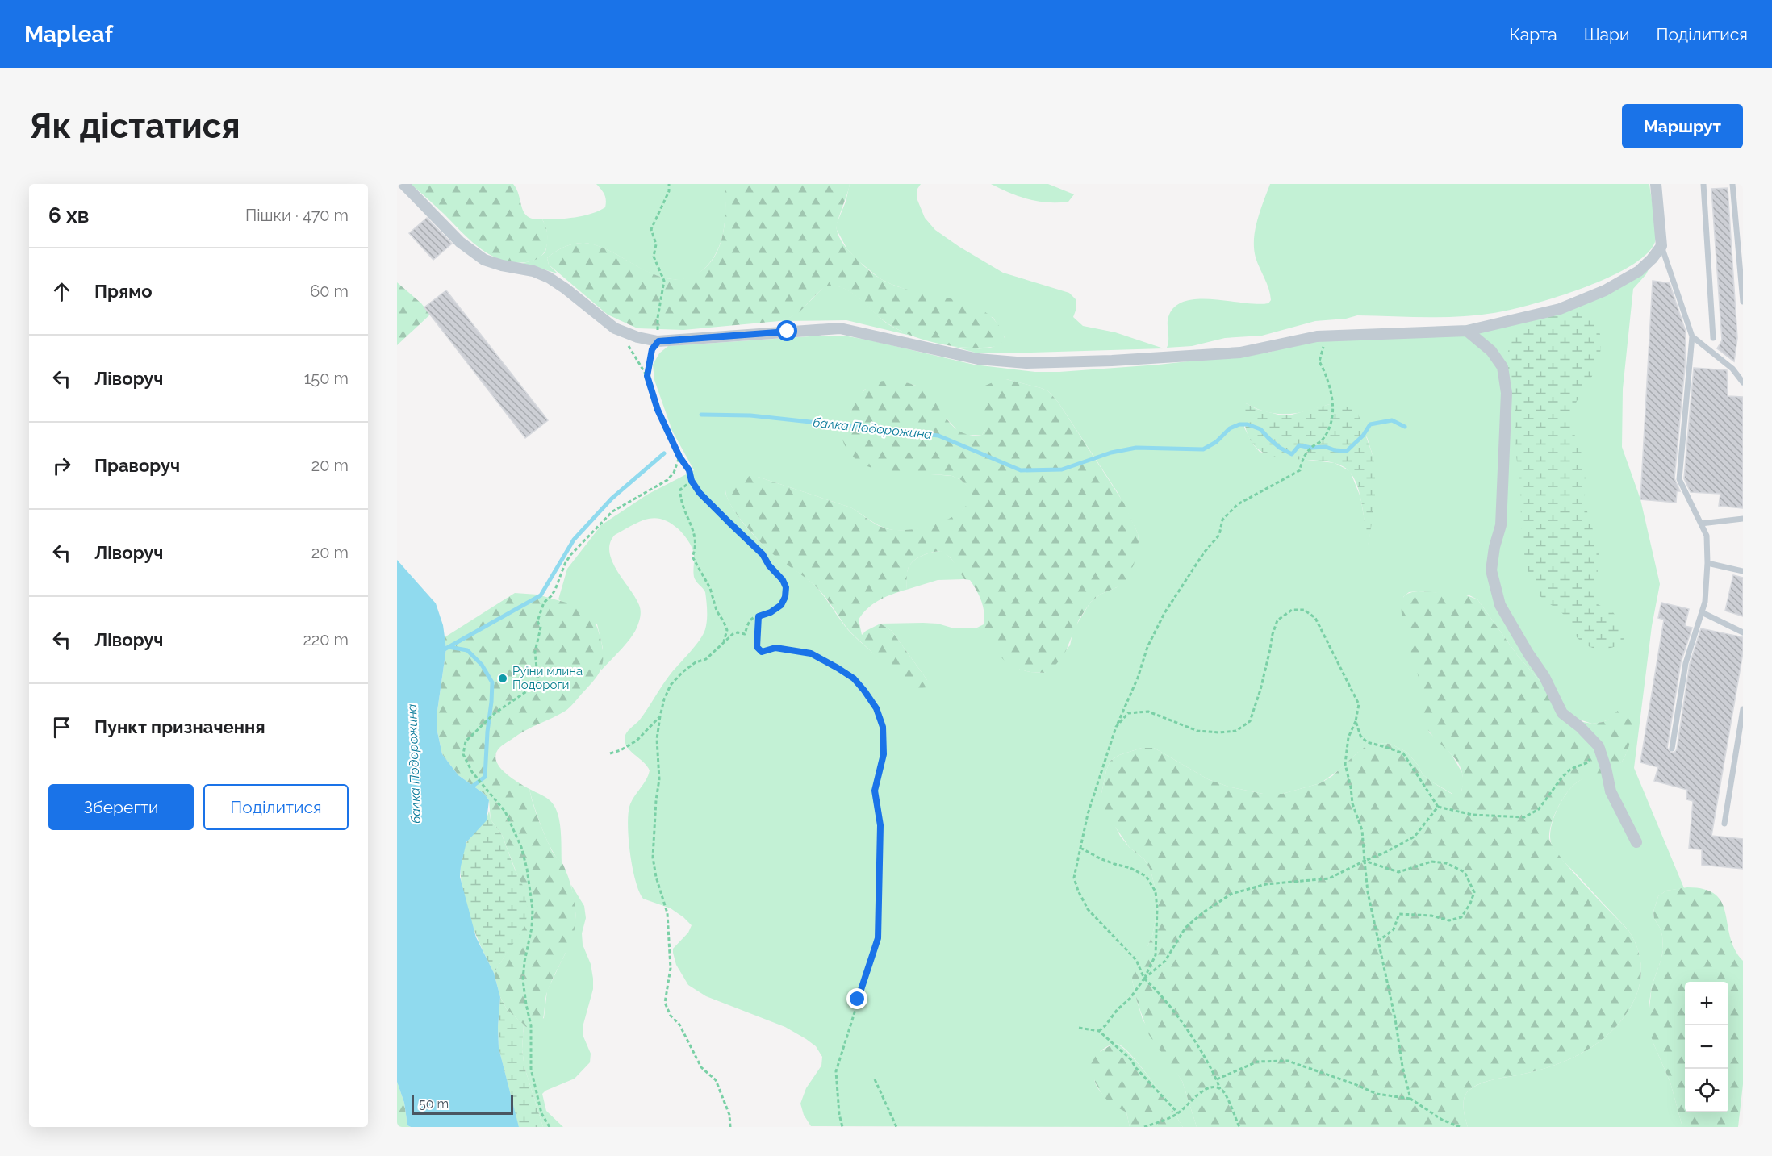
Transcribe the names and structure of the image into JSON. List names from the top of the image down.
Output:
{
  "water": ["балка Подорожина"],
  "places": ["Руїни млина Подороги"],
  "scale_bar": "50 m",
  "page": {
    "header": "Mapleaf",
    "nav": ["Карта", "Шари", "Поділитися"],
    "buttons": [
      "Маршрут",
      ["Зберегти", "Поділитися"]
    ],
    "title": "Як дістатися",
    "heading": ["6 хв", "Пішки · 470 m"],
    "list": [
      ["Прямо", "60 m"],
      ["Ліворуч", "150 m"],
      ["Праворуч", "20 m"],
      ["Ліворуч", "20 m"],
      ["Ліворуч", "220 m"],
      "Пункт призначення"
    ],
    "map_buttons": ["+", "−"],
    "scale": "50 m"
  }
}
